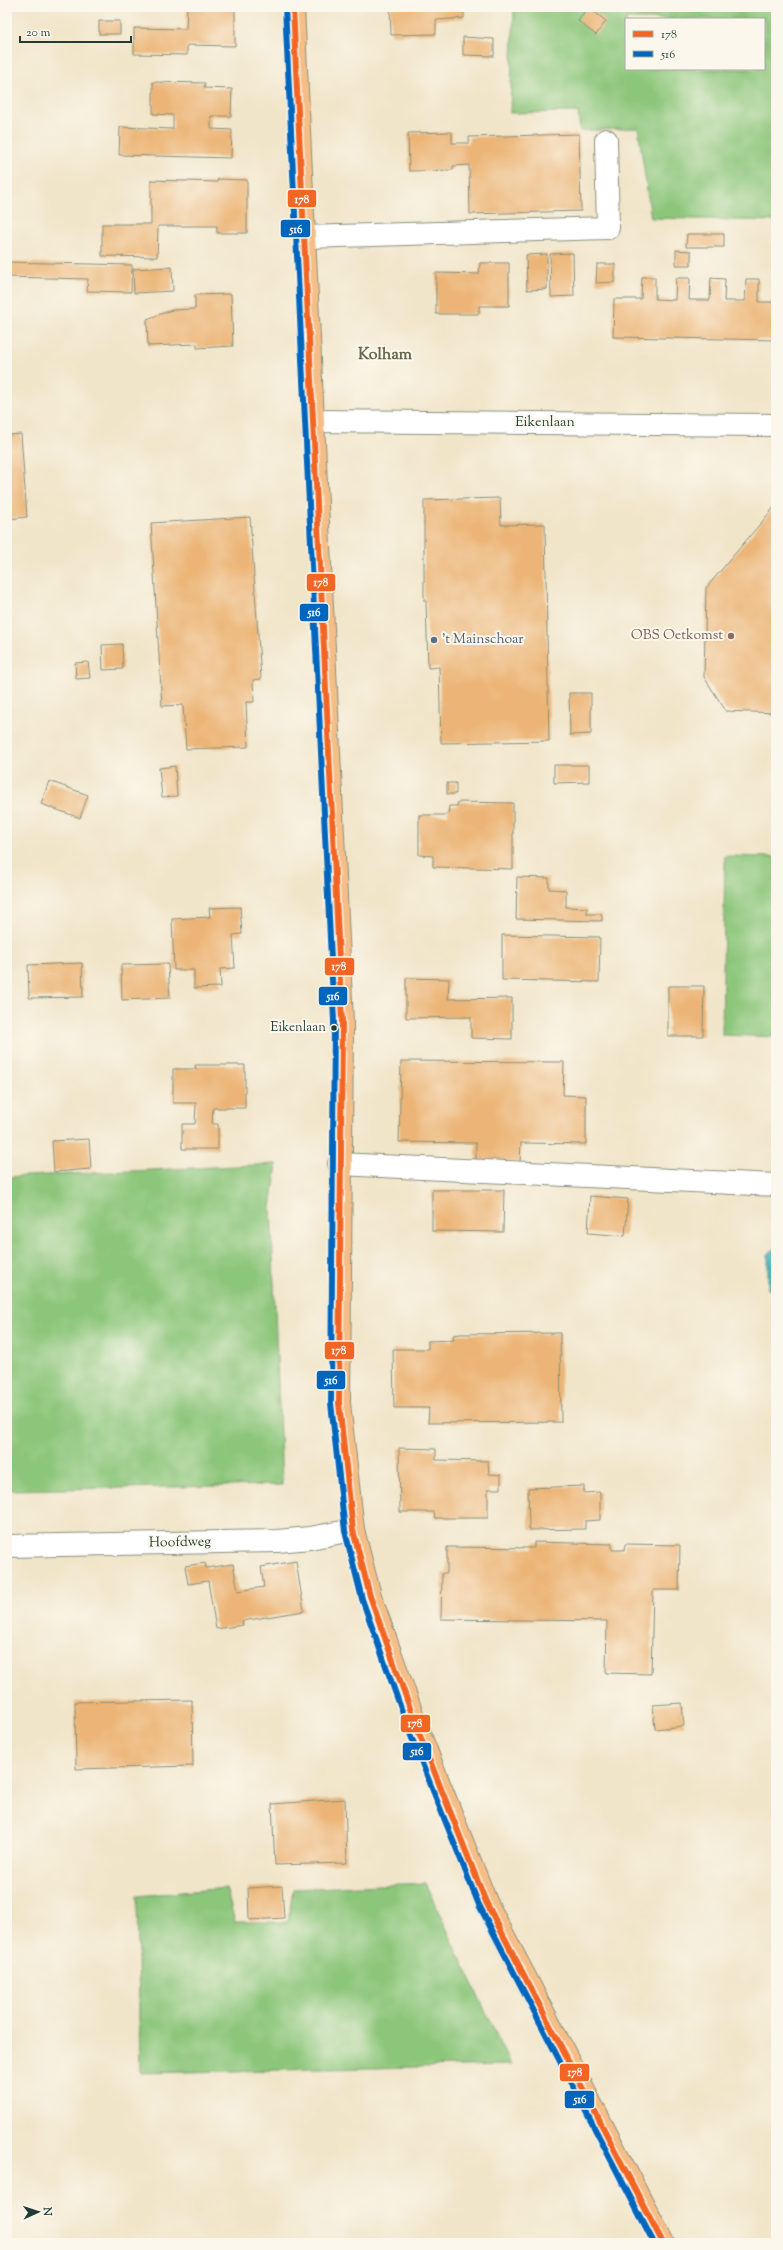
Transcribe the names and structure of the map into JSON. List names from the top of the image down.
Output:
{
  "streets": {
    "street": ["Eikenlaan", "Hoofdweg"]
  },
  "districts": ["Kolham"],
  "places": ["OBS Oetkomst", "'t Mainschoar", "Eikenlaan"],
  "lines": ["transit line 178", "transit line 516"],
  "legend": ["178", "516"],
  "scale_bar": "20 m",
  "north": "right"
}
